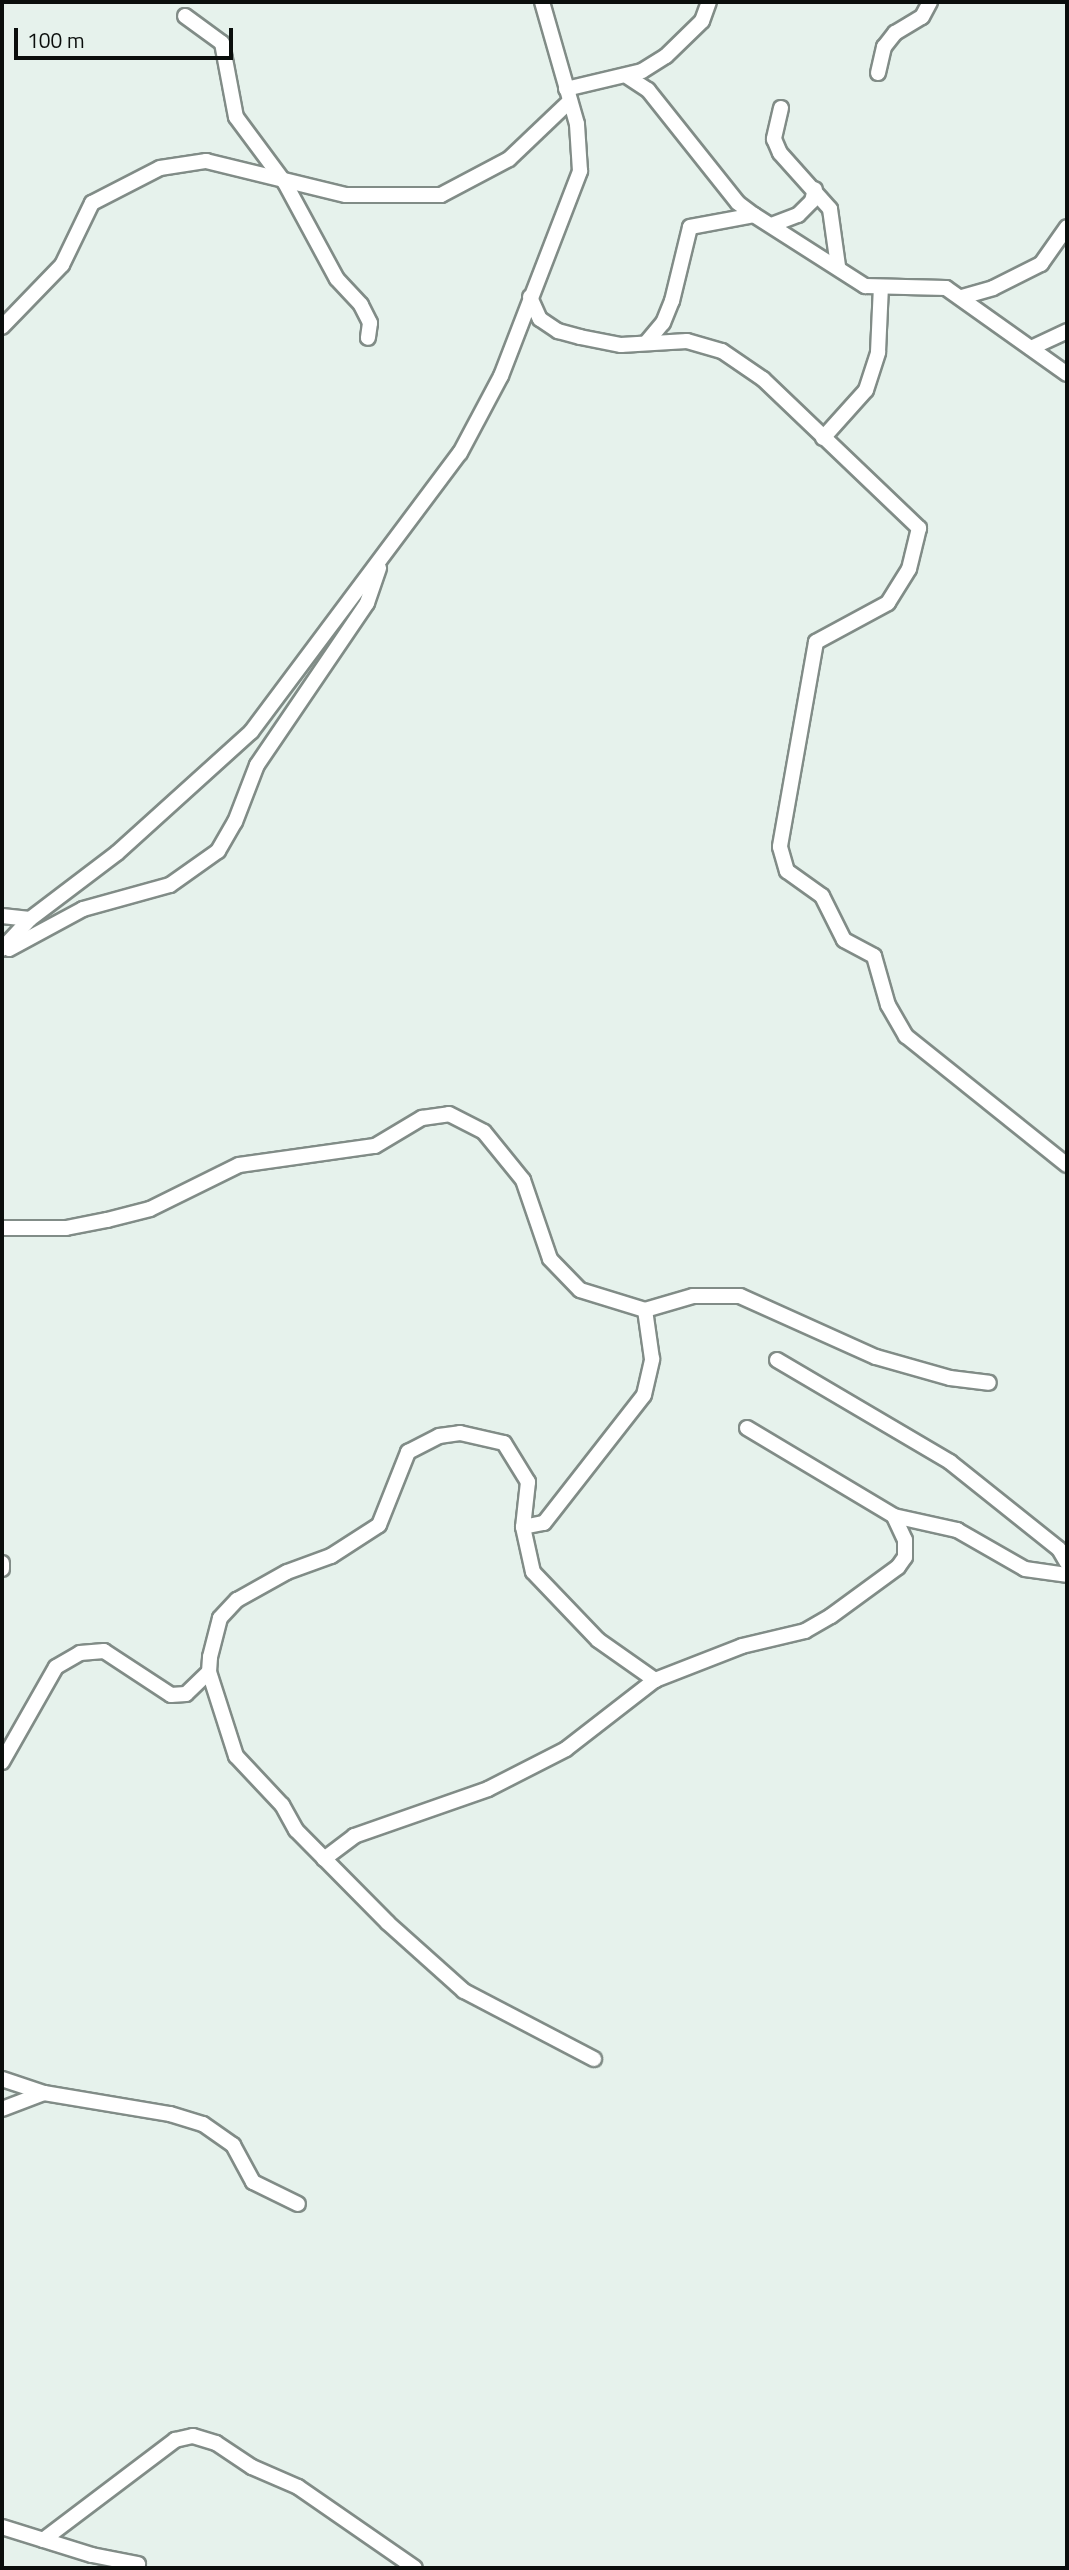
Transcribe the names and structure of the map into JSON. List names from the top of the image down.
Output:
{
  "scale_bar": "100 m"
}
